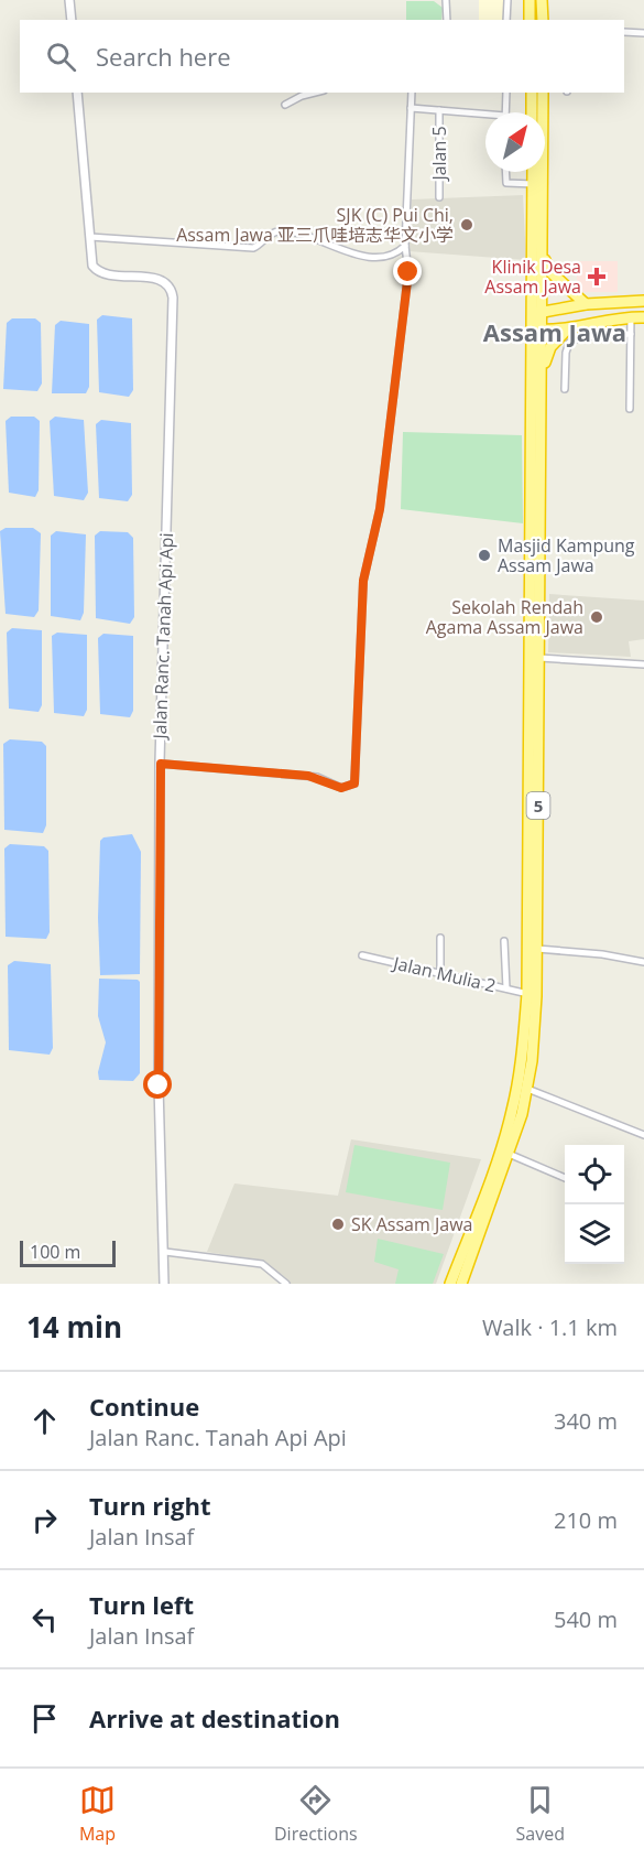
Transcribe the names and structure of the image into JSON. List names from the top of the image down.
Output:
{
  "streets": {
    "highway": ["5"],
    "street": ["Jalan 5", "Jalan Ranc. Tanah Api Api", "Jalan Mulia 2"]
  },
  "crossings": [
    ["5", "Jalan Mulia 2"]
  ],
  "districts": ["Assam Jawa"],
  "places": {
    "other": [
      "SJK (C) Pui Chi, Assam Jawa 亚三爪哇培志华文小学",
      "Masjid Kampung Assam Jawa",
      "Sekolah Rendah Agama Assam Jawa",
      "SK Assam Jawa"
    ],
    "health": ["Klinik Desa Assam Jawa"]
  },
  "scale_bar": "100 m",
  "north": "top right",
  "page": {
    "search": "Search here",
    "scale": "100 m",
    "heading": ["14 min", "Walk · 1.1 km"],
    "list": [
      ["Continue", "Jalan Ranc. Tanah Api Api", "340 m"],
      ["Turn right", "Jalan Insaf", "210 m"],
      ["Turn left", "Jalan Insaf", "540 m"],
      "Arrive at destination"
    ],
    "nav": ["Map", "Directions", "Saved"]
  }
}
